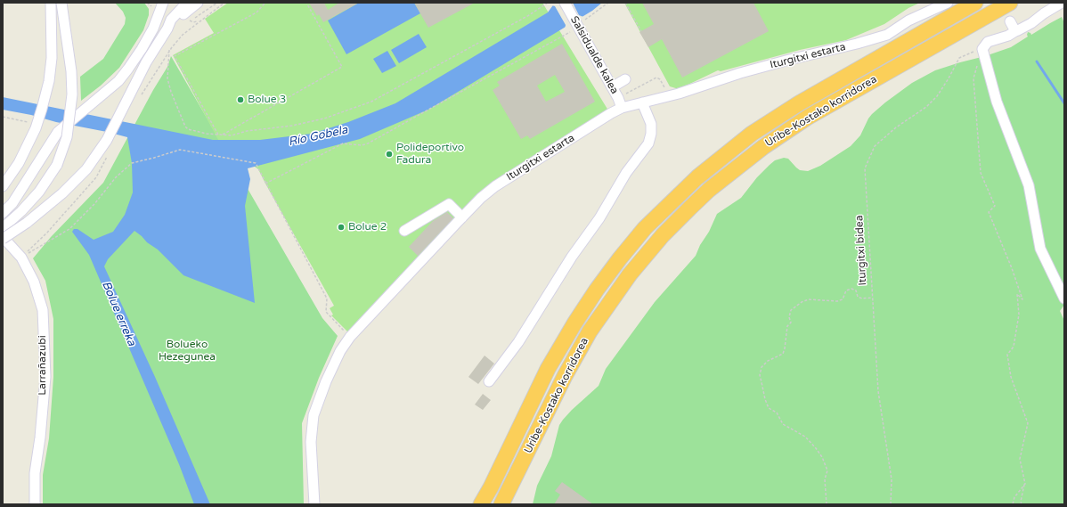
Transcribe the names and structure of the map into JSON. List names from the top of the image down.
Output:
{
  "streets": {
    "highway": ["Uribe-Kostako korridorea"],
    "street": ["Salsidualde kalea", "Iturgitxi estarta", "Larrañazubi"],
    "path": ["Iturgitxi bidea"]
  },
  "crossings": [
    ["Salsidualde kalea", "Iturgitxi estarta"]
  ],
  "water": ["Río Gobela", "Bolue erreka"],
  "parks": ["Bolueko Hezegunea"],
  "places": ["Bolue 3", "Polideportivo Fadura", "Bolue 2"]
}
